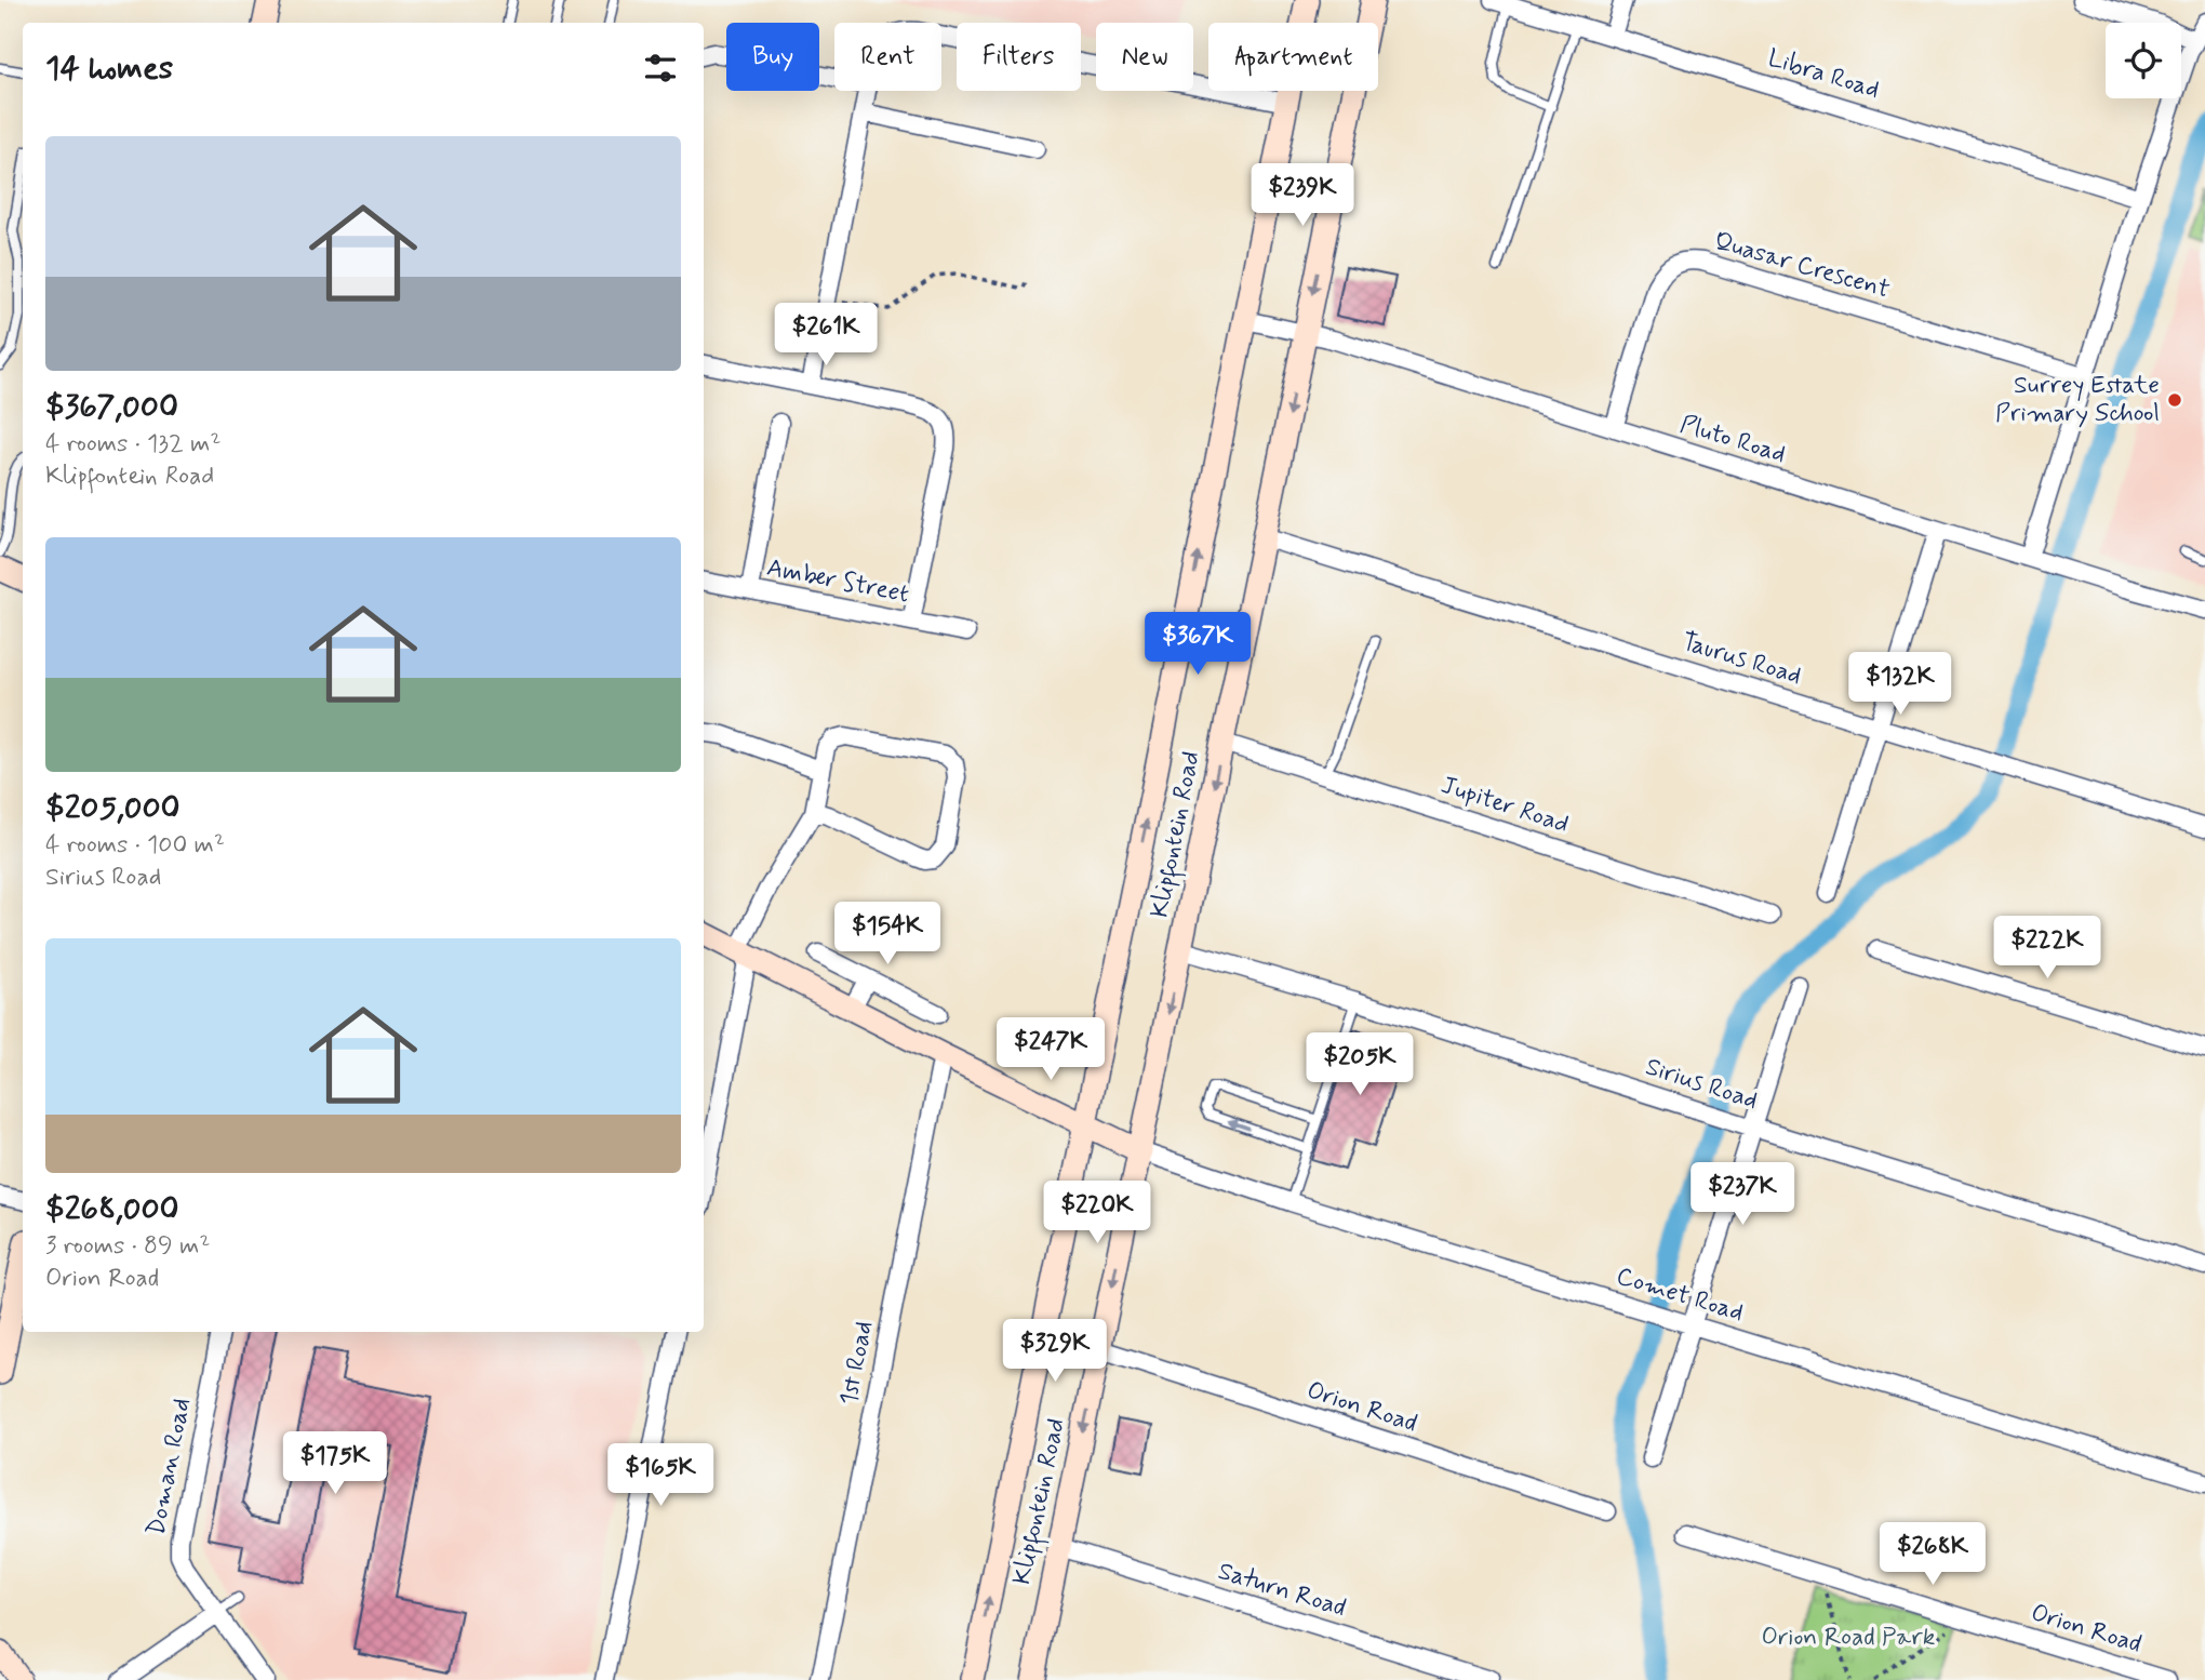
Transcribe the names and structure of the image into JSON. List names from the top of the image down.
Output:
{
  "streets": {
    "main road": ["Klipfontein Road"],
    "street": [
      "Libra Road",
      "Quasar Crescent",
      "Pluto Road",
      "Amber Street",
      "Taurus Road",
      "Jupiter Road",
      "Sirius Road",
      "Comet Road",
      "1st Road",
      "Orion Road",
      "Doman Road",
      "Saturn Road"
    ]
  },
  "crossings": [
    ["Quasar Crescent", "Pluto Road"],
    ["Pluto Road", "Klipfontein Road"],
    ["Taurus Road", "Klipfontein Road"],
    ["Jupiter Road", "Klipfontein Road"],
    ["Klipfontein Road", "Sirius Road"],
    ["Klipfontein Road", "Comet Road"],
    ["Klipfontein Road", "Orion Road"],
    ["Klipfontein Road", "Saturn Road"]
  ],
  "parks": ["Orion Road Park"],
  "places": ["Surrey Estate Primary School"],
  "page": {
    "chip": [
      "Buy",
      "Rent",
      "Filters",
      "New",
      "Apartment"
    ],
    "heading": "14 homes",
    "list": [
      {
        "name": "$367,000",
        "note": "4 rooms · 132 m² · Klipfontein Road"
      },
      {
        "name": "$205,000",
        "note": "4 rooms · 100 m² · Sirius Road"
      },
      {
        "name": "$268,000",
        "note": "3 rooms · 89 m² · Orion Road"
      }
    ],
    "price": [
      "$239K",
      "$261K",
      "$367K",
      "$132K",
      "$154K",
      "$222K",
      "$247K",
      "$205K",
      "$237K",
      "$220K",
      "$329K",
      "$175K",
      "$165K",
      "$268K"
    ]
  }
}
